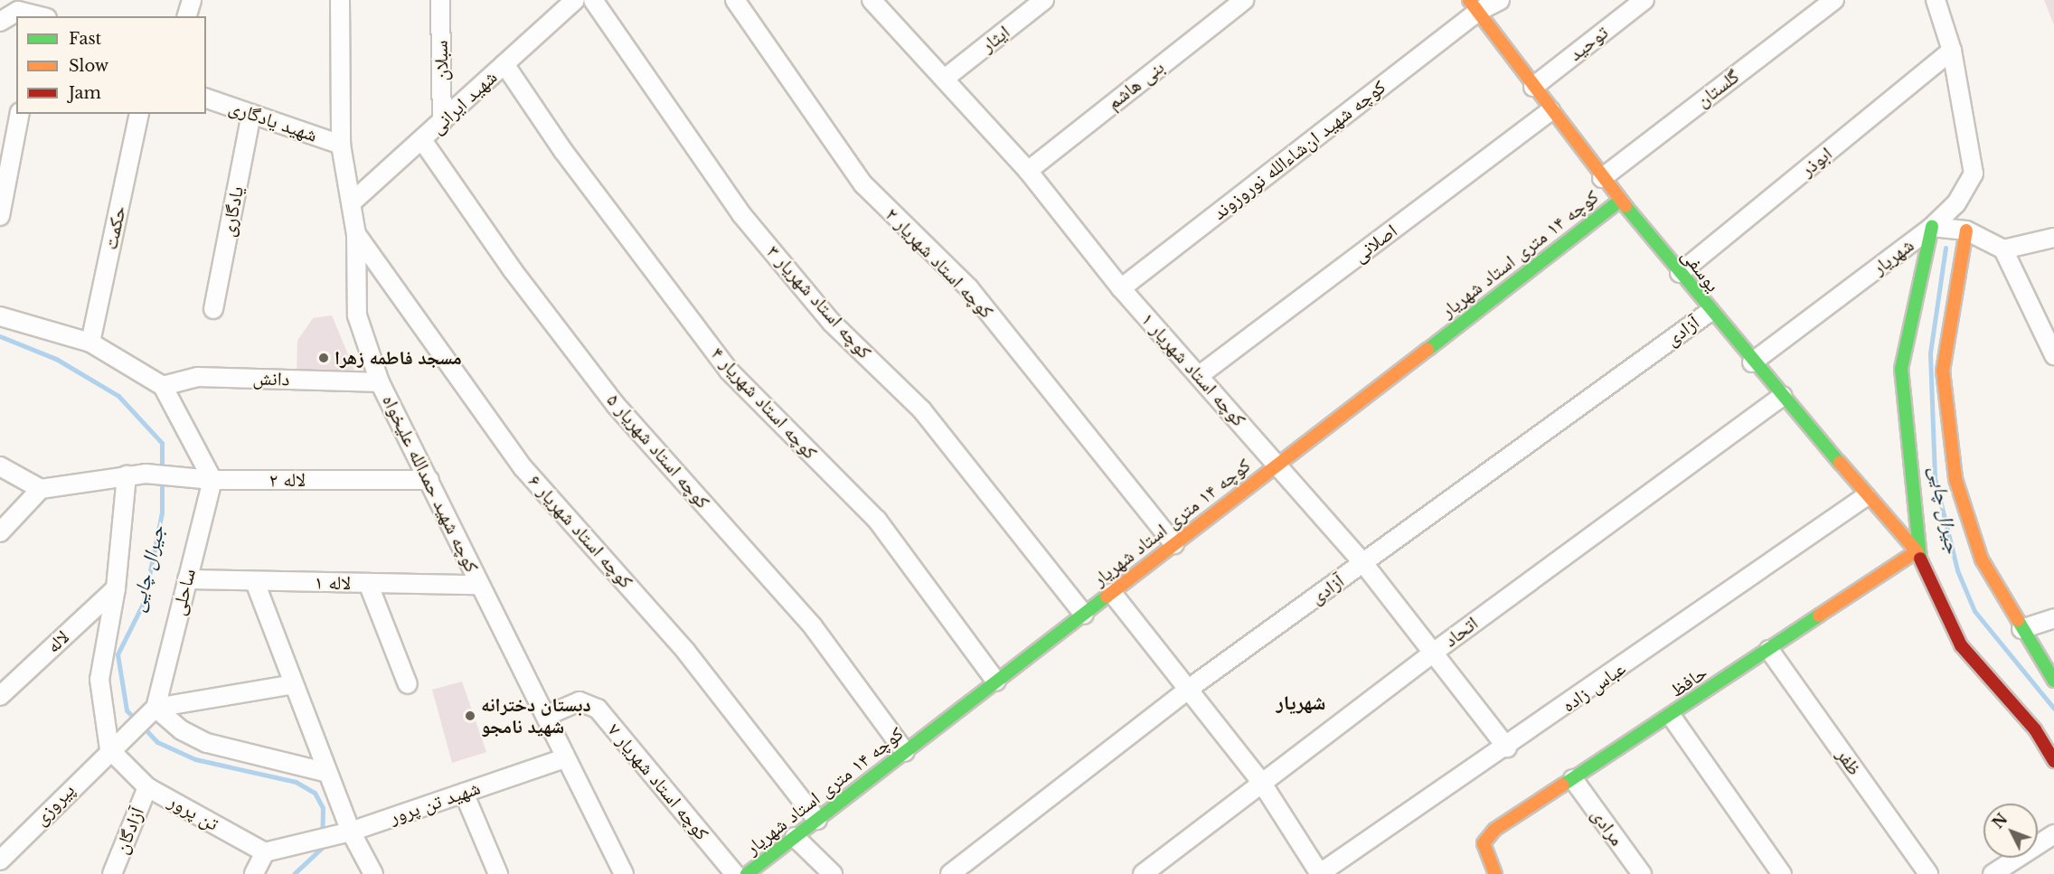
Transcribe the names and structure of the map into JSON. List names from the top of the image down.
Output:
{
  "streets": {
    "street": [
      "ایثار",
      "توحید",
      "سبلان",
      "بنی هاشم",
      "گلستان",
      "شهید ایرانی",
      "شهید یادگاری",
      "کوچه شهید ان‌شاءالله نوروزوند",
      "ابوذر",
      "یادگاری",
      "حکمت",
      "اصلانی",
      "کوچه ۱۴ متری استاد شهریار",
      "شهریار",
      "کوچه استاد شهریار ۲",
      "یوسفی",
      "کوچه استاد شهریار ۳",
      "آزادی",
      "کوچه استاد شهریار ۱",
      "دانش",
      "کوچه استاد شهریار ۴",
      "کوچه استاد شهریار ۵",
      "لاله ۲",
      "کوچه شهید حمدالله علیخواه",
      "کوچه استاد شهریار ۶",
      "لاله ۱",
      "ساحلی",
      "اتحاد",
      "لاله",
      "حافظ",
      "عباس زاده",
      "ظفر",
      "کوچه استاد شهریار ۷",
      "شهید تن پرور",
      "پیروزی",
      "تن پرور",
      "مرادی",
      "آزادگان"
    ]
  },
  "crossings": [
    ["ایثار", "کوچه استاد شهریار ۱"],
    ["توحید", "یوسفی"],
    ["سبلان", "شهید ایرانی"],
    ["بنی هاشم", "کوچه استاد شهریار ۱"],
    ["گلستان", "یوسفی"],
    ["شهید ایرانی", "کوچه استاد شهریار ۴"],
    ["شهید ایرانی", "کوچه استاد شهریار ۵"],
    ["شهید ایرانی", "کوچه شهید حمدالله علیخواه"],
    ["شهید یادگاری", "یادگاری"],
    ["شهید یادگاری", "کوچه شهید حمدالله علیخواه"],
    ["کوچه شهید ان‌شاءالله نوروزوند", "یوسفی"],
    ["کوچه شهید ان‌شاءالله نوروزوند", "کوچه استاد شهریار ۱"],
    ["ابوذر", "یوسفی"],
    ["اصلانی", "یوسفی"],
    ["اصلانی", "کوچه استاد شهریار ۱"],
    ["کوچه ۱۴ متری استاد شهریار", "کوچه استاد شهریار ۲"],
    ["کوچه ۱۴ متری استاد شهریار", "یوسفی"],
    ["کوچه ۱۴ متری استاد شهریار", "کوچه استاد شهریار ۳"],
    ["کوچه ۱۴ متری استاد شهریار", "کوچه استاد شهریار ۱"],
    ["کوچه ۱۴ متری استاد شهریار", "کوچه استاد شهریار ۴"],
    ["کوچه ۱۴ متری استاد شهریار", "کوچه استاد شهریار ۵"],
    ["کوچه ۱۴ متری استاد شهریار", "کوچه استاد شهریار ۶"],
    ["شهریار", "یوسفی"],
    ["یوسفی", "آزادی"],
    ["یوسفی", "اتحاد"],
    ["یوسفی", "حافظ"],
    ["یوسفی", "عباس زاده"],
    ["آزادی", "کوچه استاد شهریار ۱"],
    ["کوچه استاد شهریار ۱", "اتحاد"],
    ["کوچه استاد شهریار ۱", "عباس زاده"],
    ["دانش", "کوچه شهید حمدالله علیخواه"],
    ["لاله ۲", "کوچه شهید حمدالله علیخواه"],
    ["لاله ۲", "ساحلی"],
    ["کوچه شهید حمدالله علیخواه", "کوچه استاد شهریار ۶"],
    ["کوچه شهید حمدالله علیخواه", "لاله ۱"],
    ["کوچه شهید حمدالله علیخواه", "کوچه استاد شهریار ۷"],
    ["کوچه شهید حمدالله علیخواه", "شهید تن پرور"],
    ["لاله ۱", "ساحلی"],
    ["ساحلی", "پیروزی"],
    ["حافظ", "ظفر"],
    ["حافظ", "مرادی"],
    ["شهید تن پرور", "تن پرور"],
    ["پیروزی", "تن پرور"],
    ["تن پرور", "آزادگان"]
  ],
  "districts": ["شهریار"],
  "water": ["جیرال چایی"],
  "places": ["مسجد فاطمه زهرا", "دبستان دخترانه شهید نامجو"],
  "legend": ["Fast", "Slow", "Jam"],
  "north": "top left"
}
